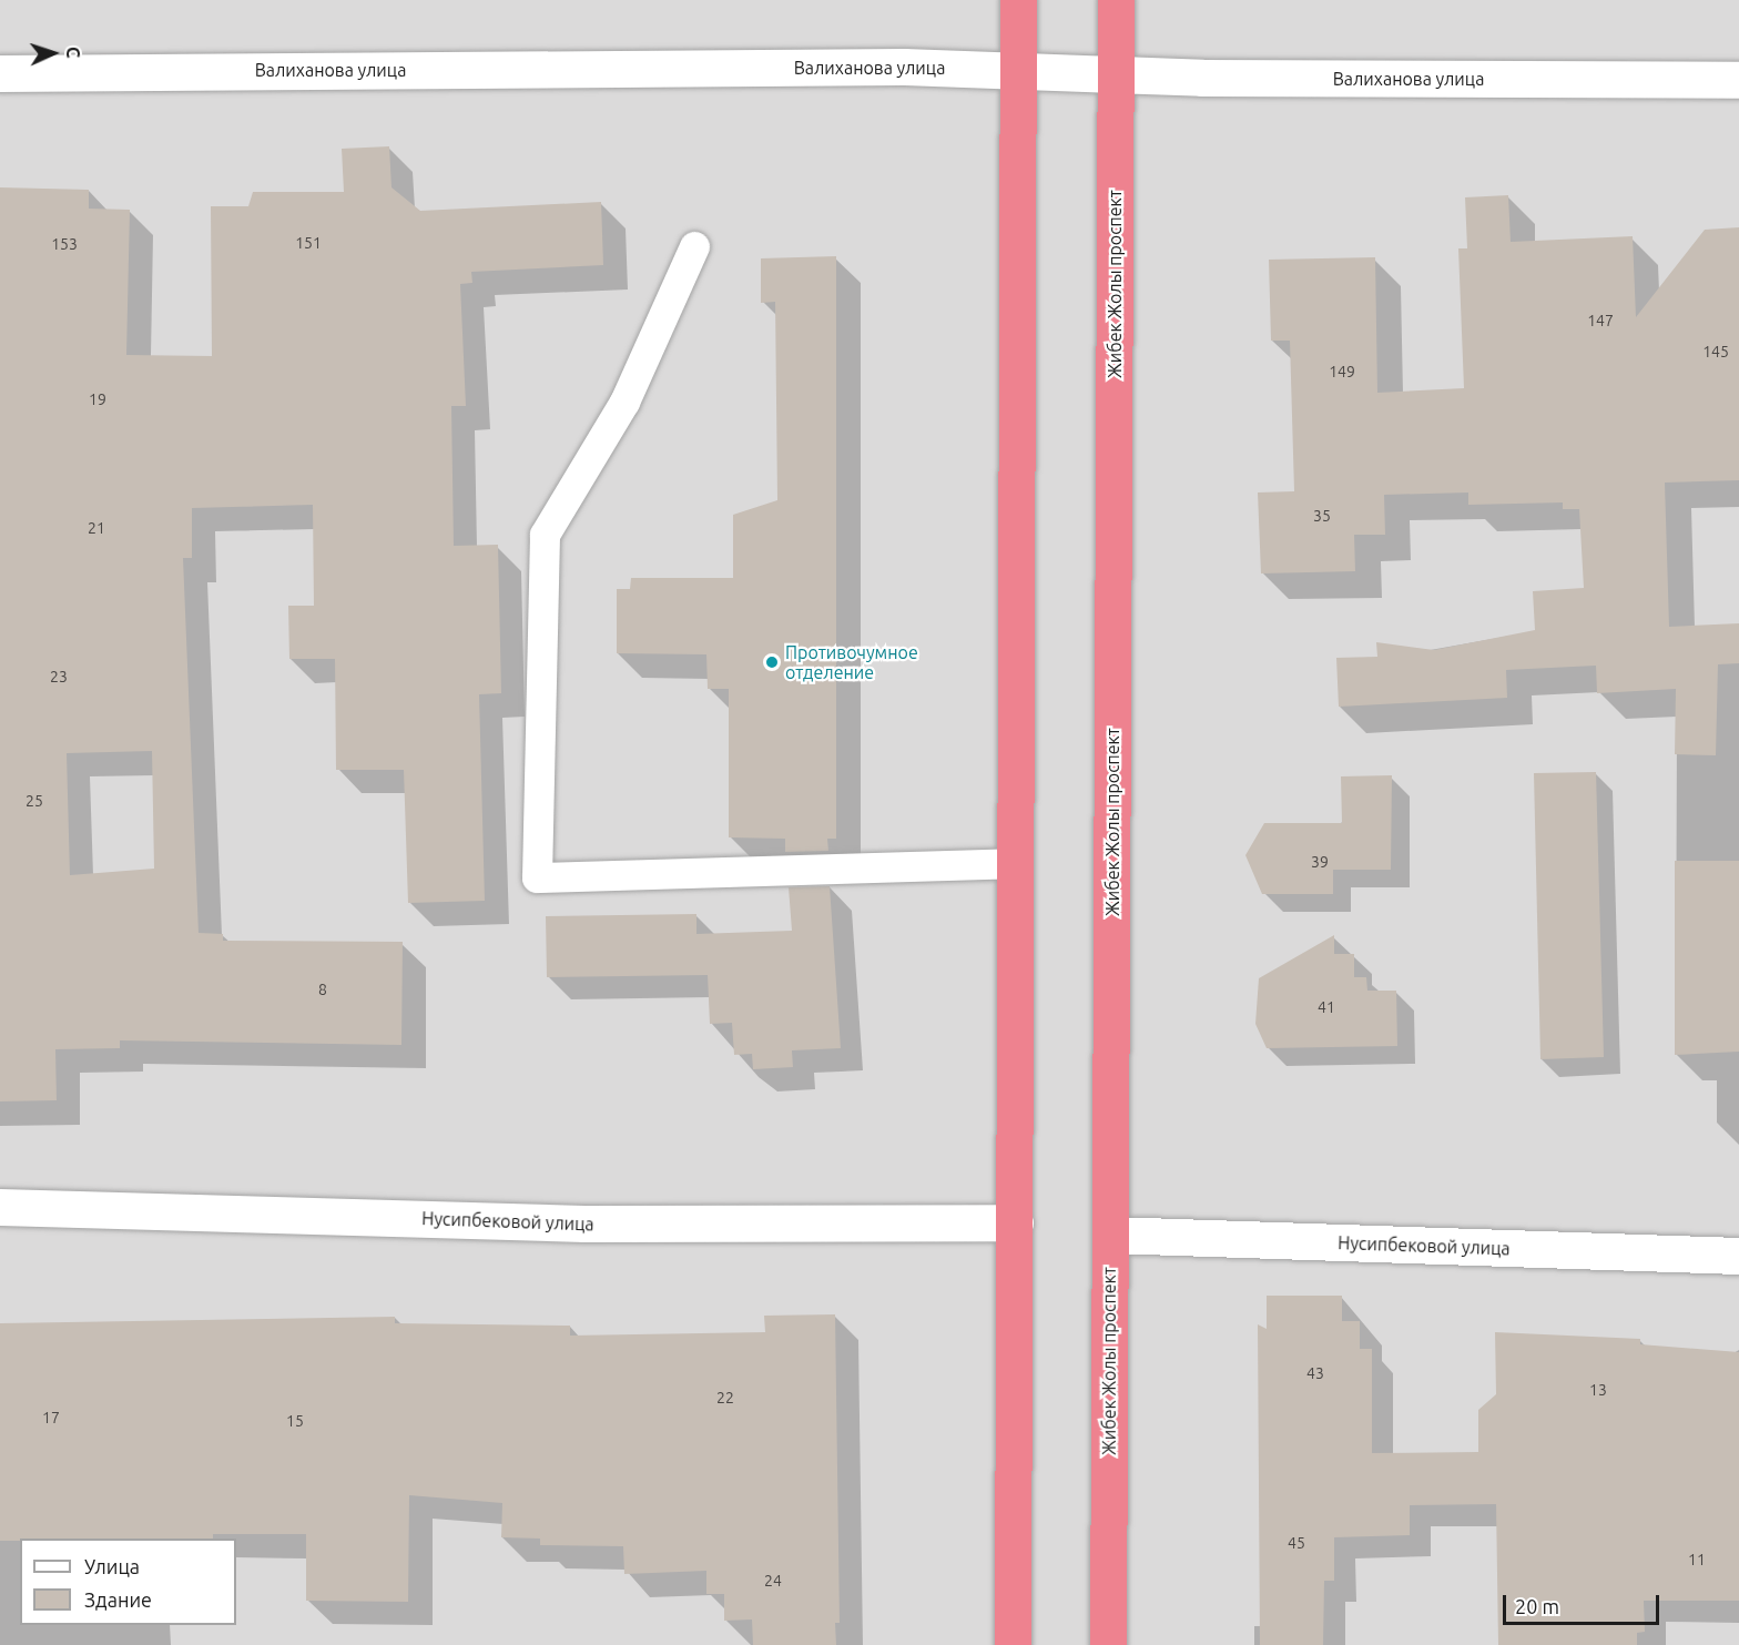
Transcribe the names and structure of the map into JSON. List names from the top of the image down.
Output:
{
  "streets": {
    "highway": ["Жибек Жолы проспект"],
    "street": ["Валиханова улица", "Нусипбековой улица"]
  },
  "crossings": [
    ["Валиханова улица", "Жибек Жолы проспект"],
    ["Жибек Жолы проспект", "Нусипбековой улица"]
  ],
  "places": ["Противочумное отделение"],
  "house_numbers": [
    "151",
    "153",
    "147",
    "145",
    "149",
    "19",
    "35",
    "21",
    "23",
    "25",
    "39",
    "8",
    "41",
    "43",
    "13",
    "22",
    "17",
    "15",
    "45",
    "11",
    "24"
  ],
  "legend": ["Улица", "Здание"],
  "scale_bar": "20 m",
  "north": "right"
}
